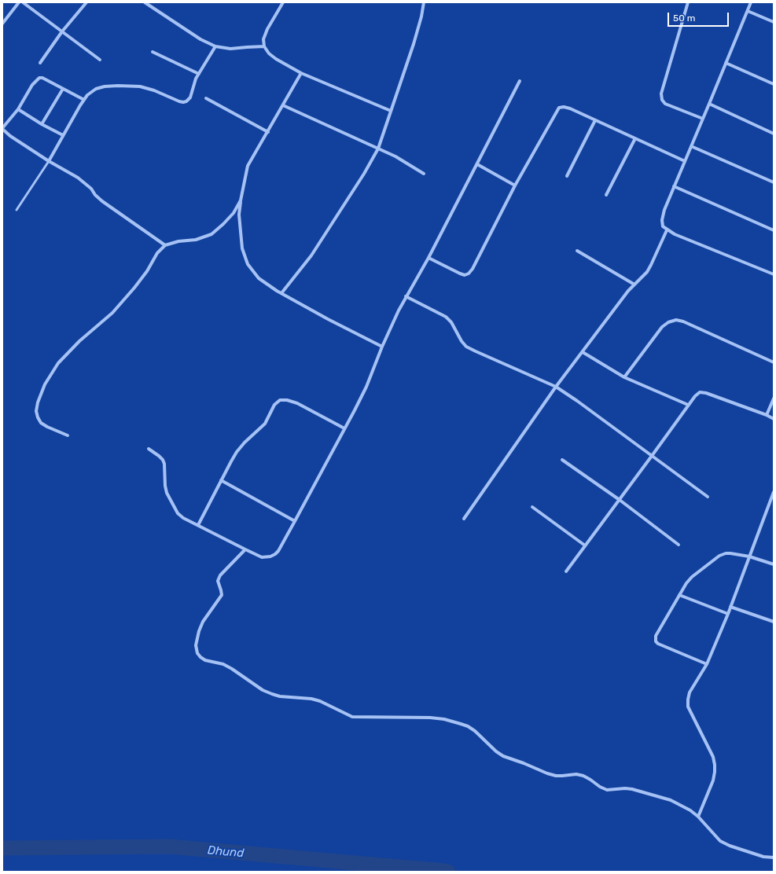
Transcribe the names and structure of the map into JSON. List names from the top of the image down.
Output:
{
  "water": ["Dhund"],
  "scale_bar": "50 m"
}
